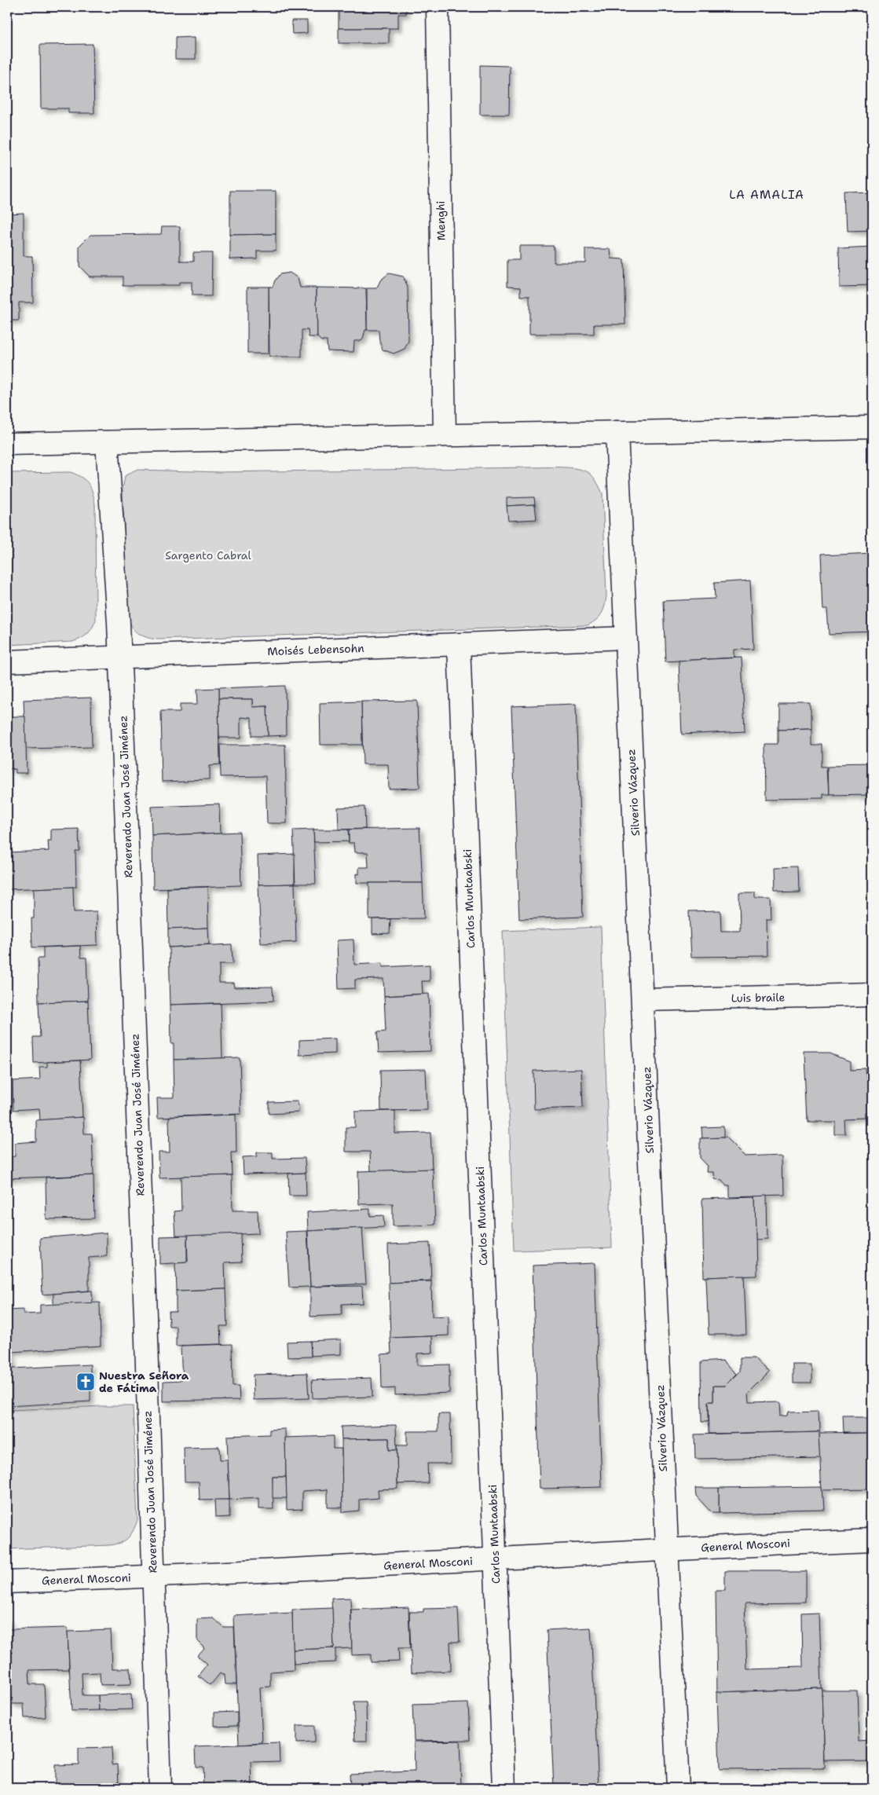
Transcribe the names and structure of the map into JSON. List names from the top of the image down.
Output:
{
  "streets": {
    "street": [
      "Menghi",
      "Moisés Lebensohn",
      "Silverio Vázquez",
      "Reverendo Juan José Jiménez",
      "Carlos Muntaabski",
      "Luis braile",
      "General Mosconi"
    ]
  },
  "crossings": [
    ["Moisés Lebensohn", "Silverio Vázquez"],
    ["Moisés Lebensohn", "Reverendo Juan José Jiménez"],
    ["Moisés Lebensohn", "Carlos Muntaabski"],
    ["Silverio Vázquez", "Luis braile"],
    ["Silverio Vázquez", "General Mosconi"],
    ["Reverendo Juan José Jiménez", "General Mosconi"],
    ["Carlos Muntaabski", "General Mosconi"]
  ],
  "districts": ["LA AMALIA"],
  "parks": ["Sargento Cabral"],
  "places": {
    "church": ["Nuestra Señora de Fátima"]
  }
}
